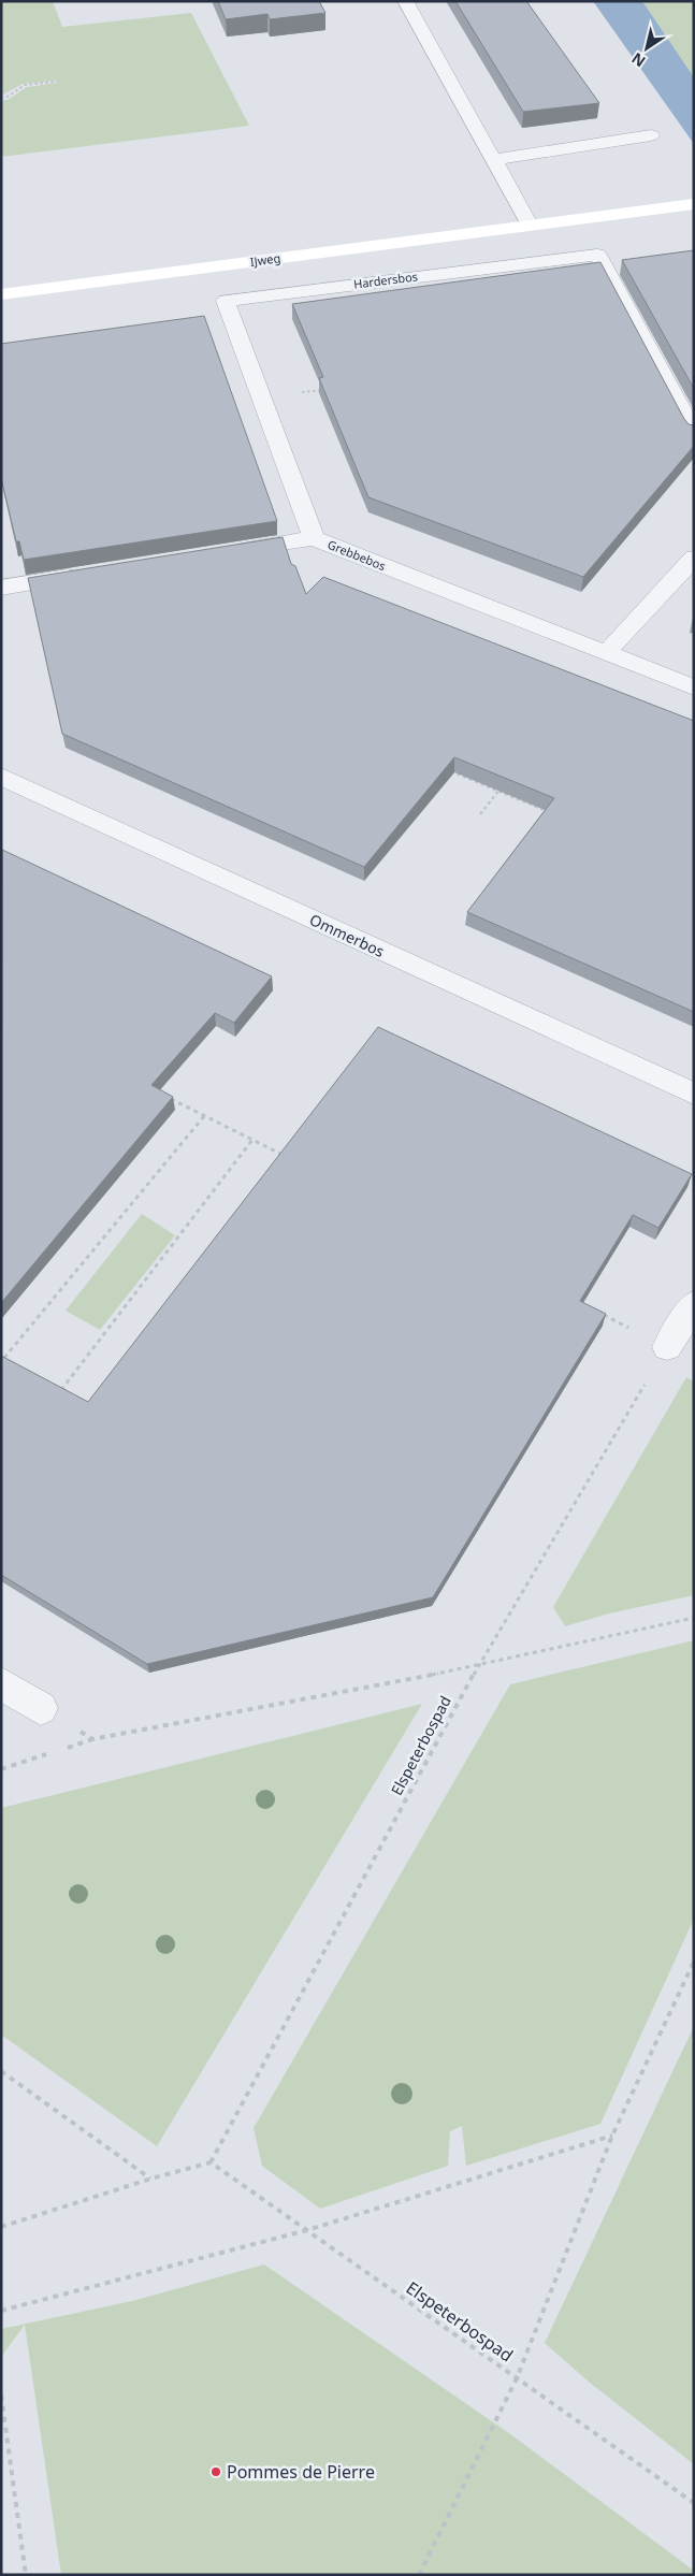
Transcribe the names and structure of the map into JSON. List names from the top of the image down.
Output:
{
  "streets": {
    "street": [
      "IJweg",
      "Hardersbos",
      "Grebbebos",
      "Ommerbos"
    ],
    "path": ["Elspeterbospad"]
  },
  "crossings": [
    ["Hardersbos", "Grebbebos"]
  ],
  "places": ["Pommes de Pierre"],
  "north": "bottom left"
}
